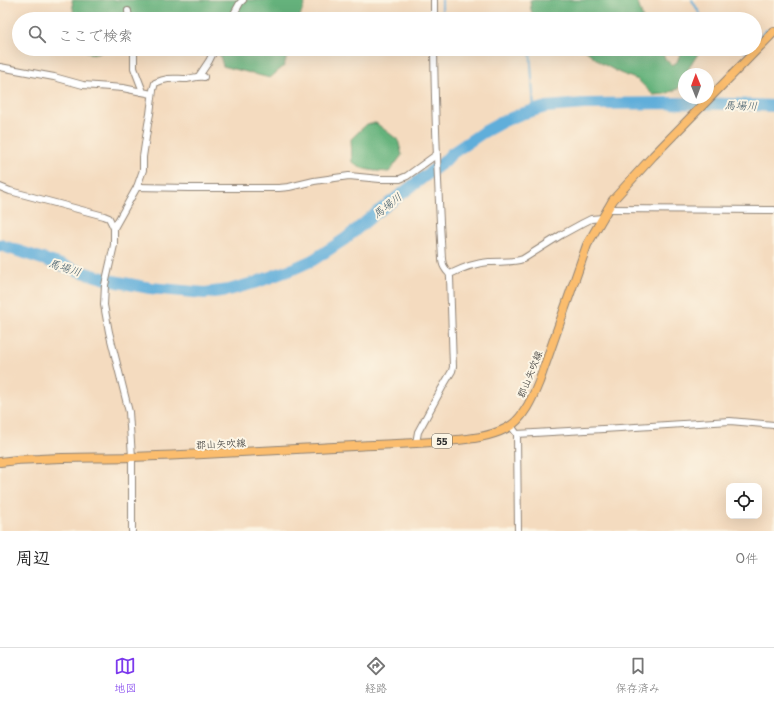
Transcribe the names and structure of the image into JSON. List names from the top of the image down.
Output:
{
  "streets": {
    "main road": ["郡山矢吹線", "55"]
  },
  "water": ["馬場川"],
  "north": "top",
  "page": {
    "search": "ここで検索",
    "heading": ["周辺", "0件"],
    "nav": ["地図", "経路", "保存済み"]
  }
}
